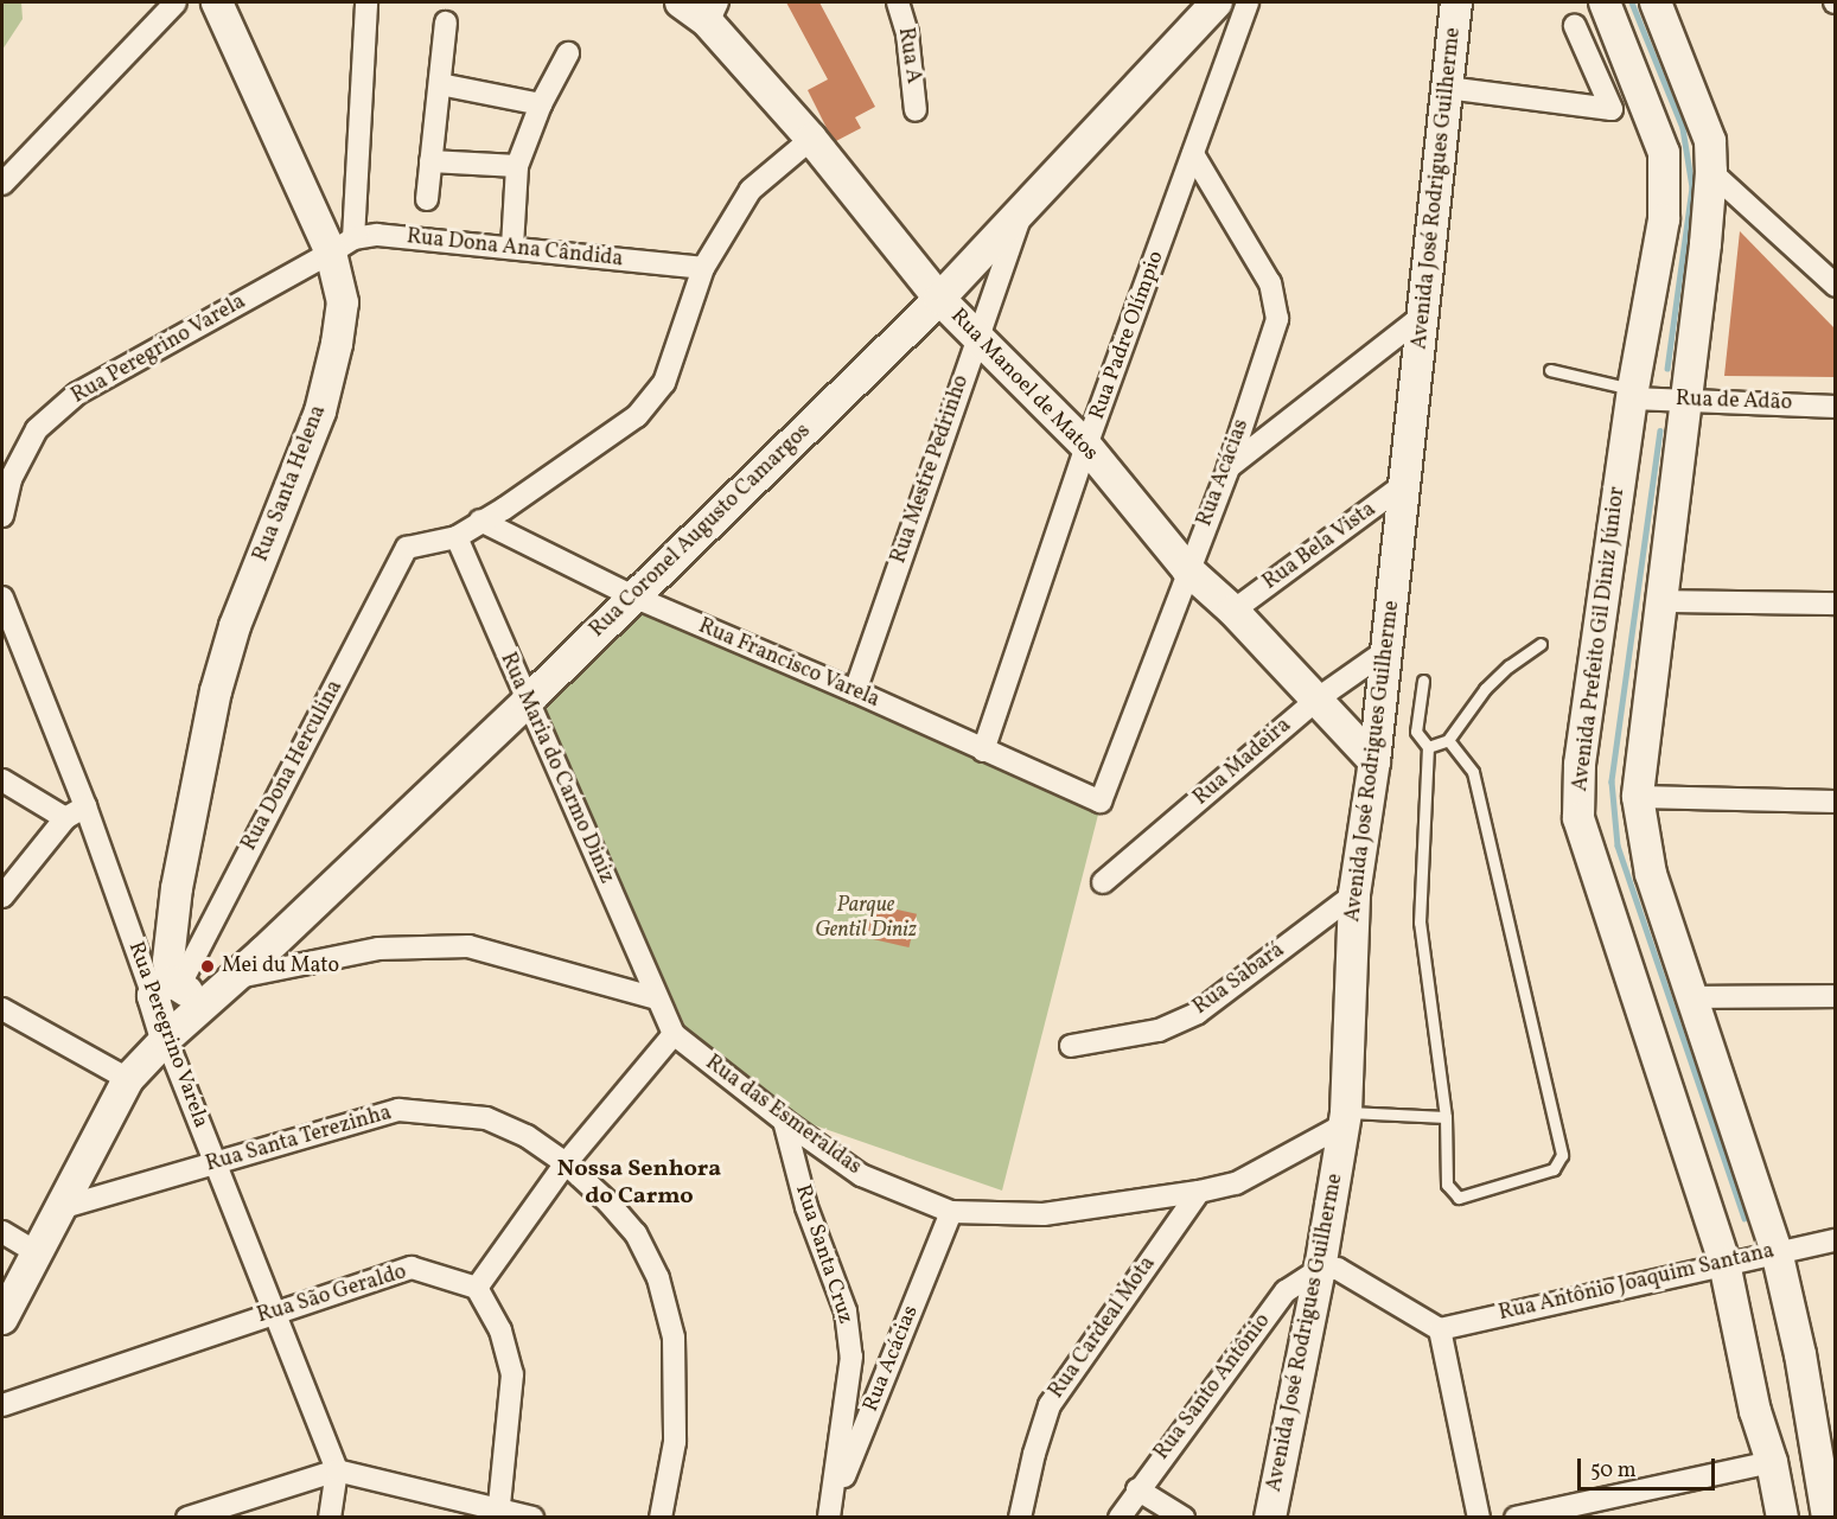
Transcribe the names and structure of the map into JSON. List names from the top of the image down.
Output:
{
  "streets": {
    "street": [
      "Rua A",
      "Avenida José Rodrigues Guilherme",
      "Rua Dona Ana Cândida",
      "Rua Padre Olímpio",
      "Rua Peregrino Varela",
      "Rua Manoel de Matos",
      "Rua de Adão",
      "Rua Mestre Pedrinho",
      "Rua Acácias",
      "Rua Santa Helena",
      "Rua Coronel Augusto Camargos",
      "Rua Bela Vista",
      "Avenida Prefeito Gil Diniz Júnior",
      "Rua Francisco Varela",
      "Rua Madeira",
      "Rua Dona Herculina",
      "Rua Maria do Carmo Diniz",
      "Rua Sabará",
      "Rua das Esmeraldas",
      "Rua Santa Terezinha",
      "Rua Santa Cruz",
      "Rua Antônio Joaquim Santana",
      "Rua São Geraldo",
      "Rua Cardeal Mota",
      "Rua Santo Antônio"
    ]
  },
  "crossings": [
    ["Avenida José Rodrigues Guilherme", "Rua Manoel de Matos"],
    ["Avenida José Rodrigues Guilherme", "Rua Bela Vista"],
    ["Avenida José Rodrigues Guilherme", "Rua Madeira"],
    ["Avenida José Rodrigues Guilherme", "Rua Sabará"],
    ["Avenida José Rodrigues Guilherme", "Rua das Esmeraldas"],
    ["Avenida José Rodrigues Guilherme", "Rua Santo Antônio"],
    ["Rua Dona Ana Cândida", "Rua Peregrino Varela"],
    ["Rua Dona Ana Cândida", "Rua Santa Helena"],
    ["Rua Padre Olímpio", "Rua Manoel de Matos"],
    ["Rua Padre Olímpio", "Rua Acácias"],
    ["Rua Padre Olímpio", "Rua Francisco Varela"],
    ["Rua Peregrino Varela", "Rua Santa Helena"],
    ["Rua Peregrino Varela", "Rua Coronel Augusto Camargos"],
    ["Rua Peregrino Varela", "Rua Dona Herculina"],
    ["Rua Peregrino Varela", "Rua Santa Terezinha"],
    ["Rua Peregrino Varela", "Rua São Geraldo"],
    ["Rua Manoel de Matos", "Rua Mestre Pedrinho"],
    ["Rua Manoel de Matos", "Rua Acácias"],
    ["Rua Manoel de Matos", "Rua Coronel Augusto Camargos"],
    ["Rua Manoel de Matos", "Rua Bela Vista"],
    ["Rua Manoel de Matos", "Rua Madeira"],
    ["Rua de Adão", "Avenida Prefeito Gil Diniz Júnior"],
    ["Rua Mestre Pedrinho", "Rua Coronel Augusto Camargos"],
    ["Rua Mestre Pedrinho", "Rua Francisco Varela"],
    ["Rua Acácias", "Rua Francisco Varela"],
    ["Rua Acácias", "Rua das Esmeraldas"],
    ["Rua Acácias", "Rua Santa Cruz"],
    ["Rua Santa Helena", "Rua Coronel Augusto Camargos"],
    ["Rua Santa Helena", "Rua Dona Herculina"],
    ["Rua Coronel Augusto Camargos", "Rua Francisco Varela"],
    ["Rua Coronel Augusto Camargos", "Rua Dona Herculina"],
    ["Rua Coronel Augusto Camargos", "Rua Maria do Carmo Diniz"],
    ["Avenida Prefeito Gil Diniz Júnior", "Rua Antônio Joaquim Santana"],
    ["Rua Dona Herculina", "Rua Maria do Carmo Diniz"],
    ["Rua Maria do Carmo Diniz", "Rua das Esmeraldas"],
    ["Rua das Esmeraldas", "Rua Santa Cruz"],
    ["Rua das Esmeraldas", "Rua Cardeal Mota"]
  ],
  "districts": ["Nossa Senhora do Carmo"],
  "parks": ["Parque Gentil Diniz"],
  "places": ["Mei du Mato"],
  "scale_bar": "50 m"
}
